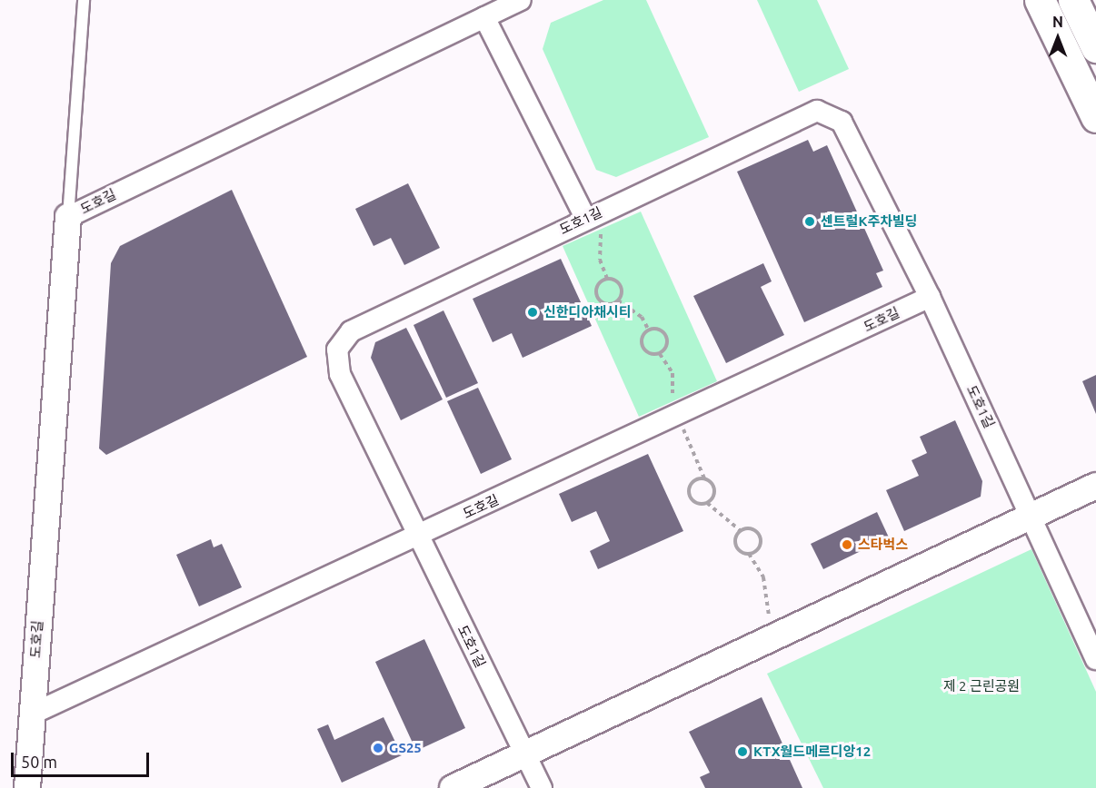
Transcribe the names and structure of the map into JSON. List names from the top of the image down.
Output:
{
  "streets": {
    "street": ["도호길", "도호1길"]
  },
  "crossings": [
    ["도호길", "도호1길"]
  ],
  "parks": ["제 2 근린공원"],
  "places": [
    "센트럴K주차빌딩",
    "신한디아채시티",
    "스타벅스",
    "GS25",
    "KTX월드메르디앙12"
  ],
  "scale_bar": "50 m",
  "north": "top"
}
